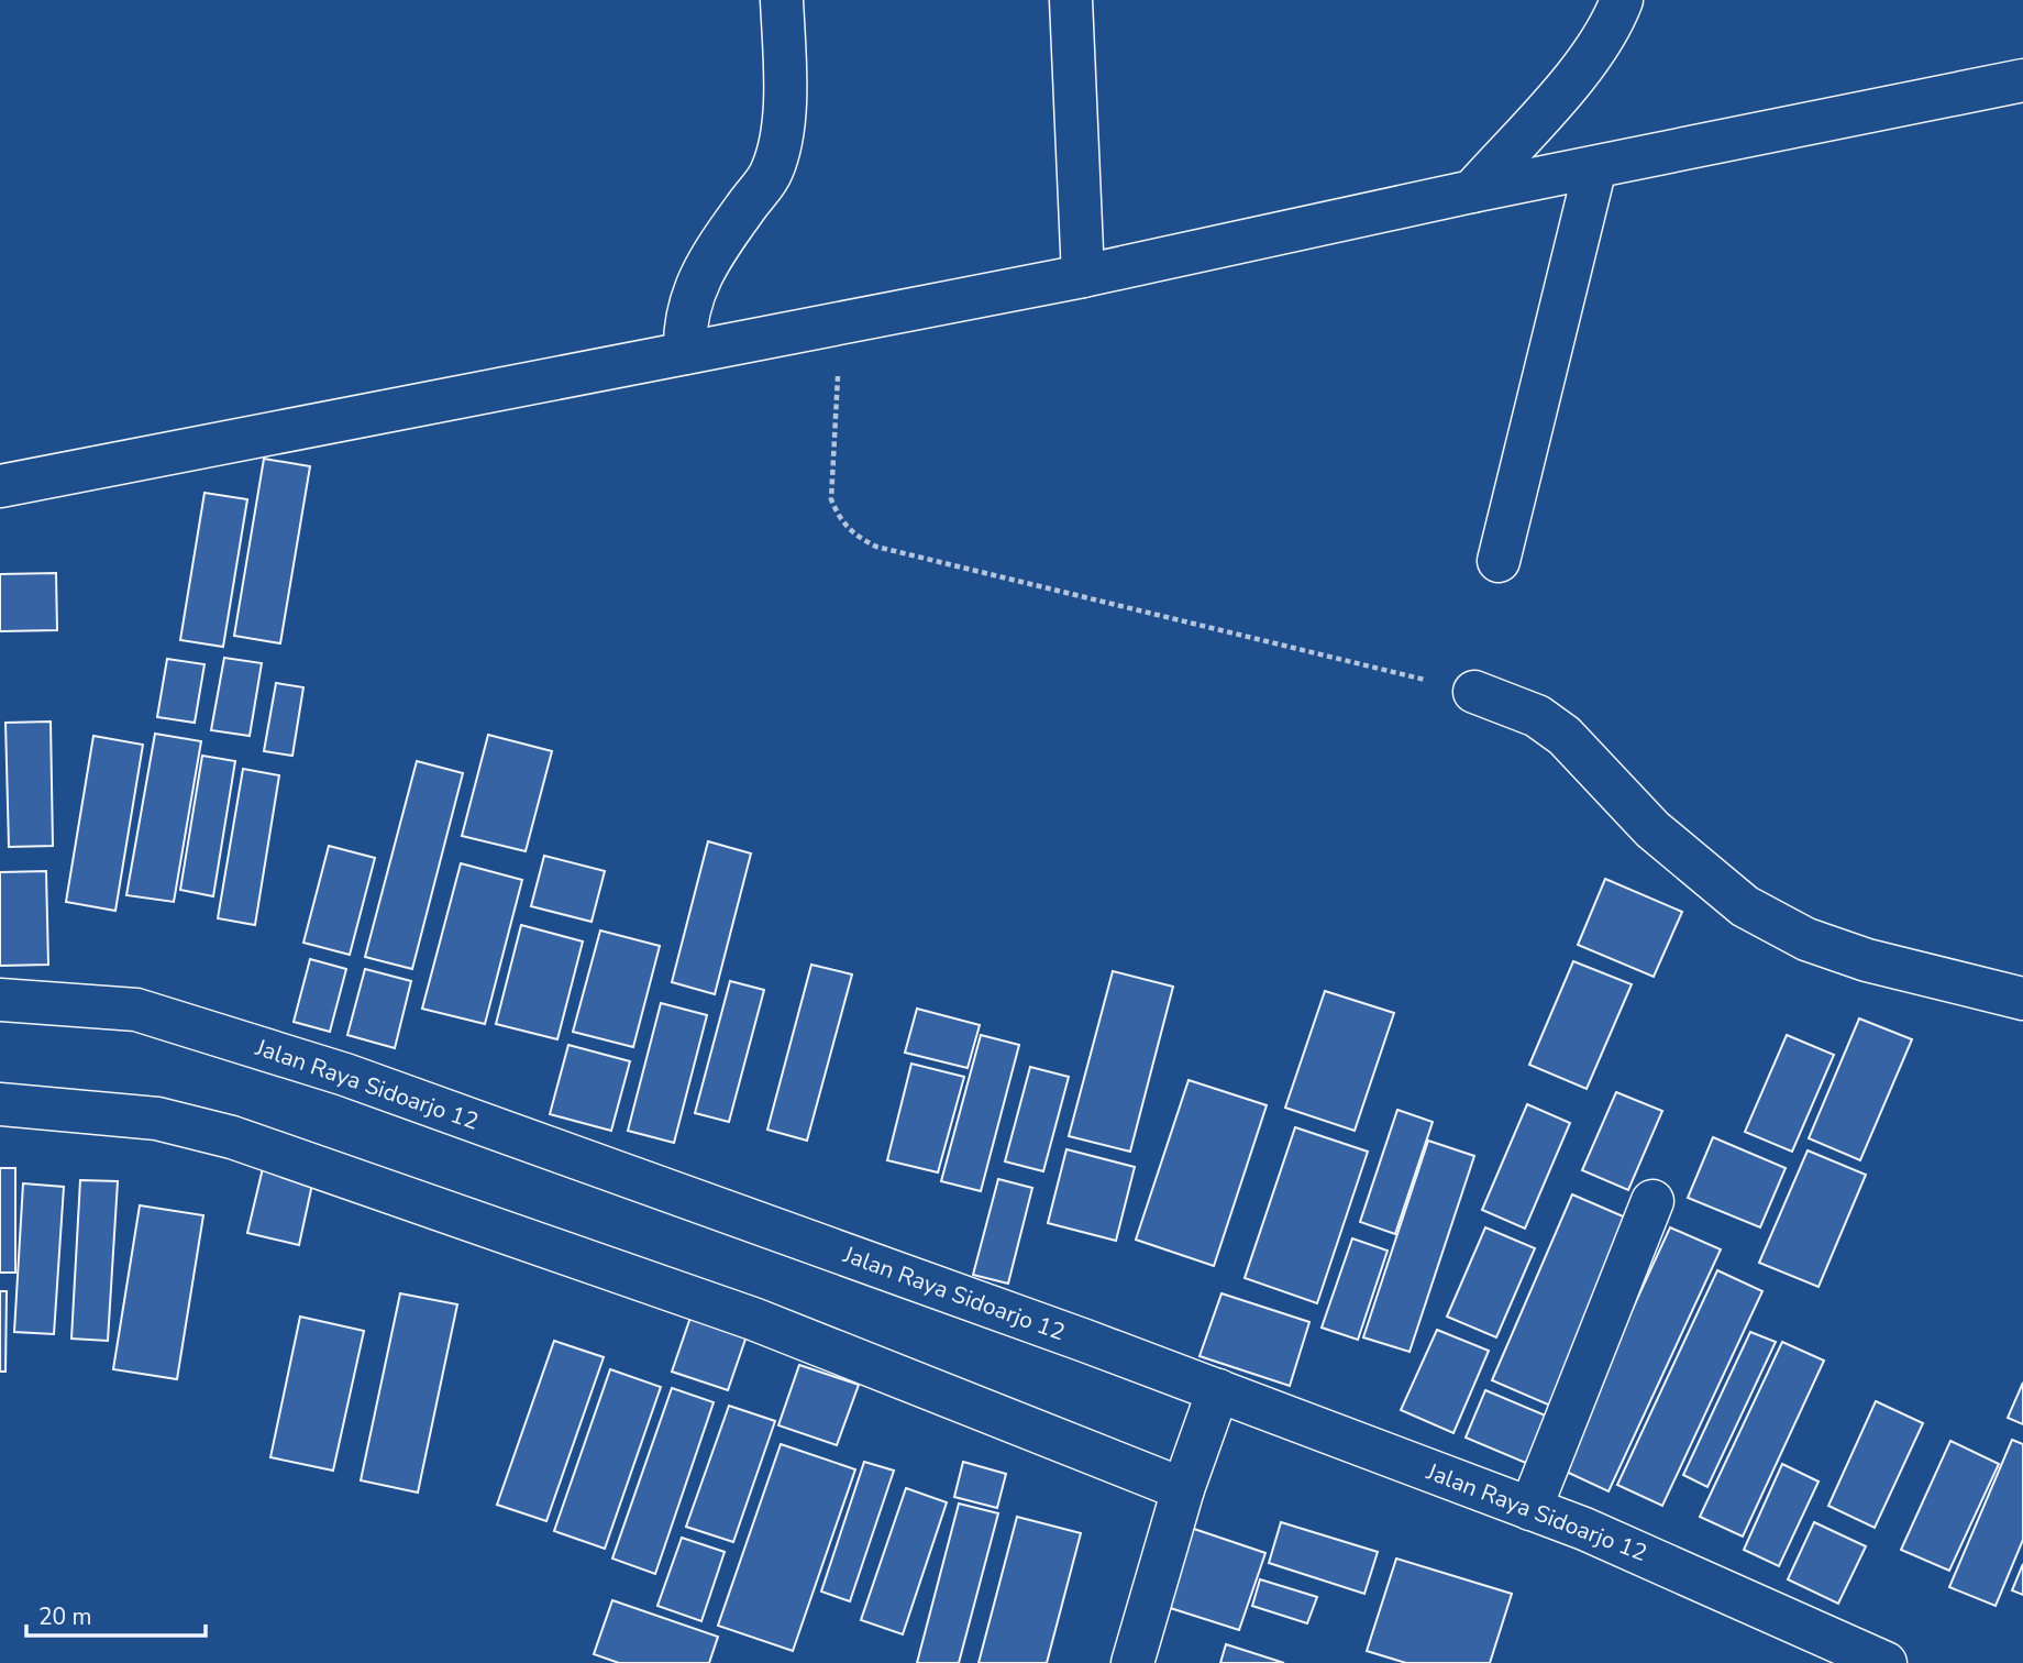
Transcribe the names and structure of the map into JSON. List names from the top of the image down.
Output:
{
  "streets": {
    "street": ["Jalan Raya Sidoarjo 12"]
  },
  "scale_bar": "20 m"
}
